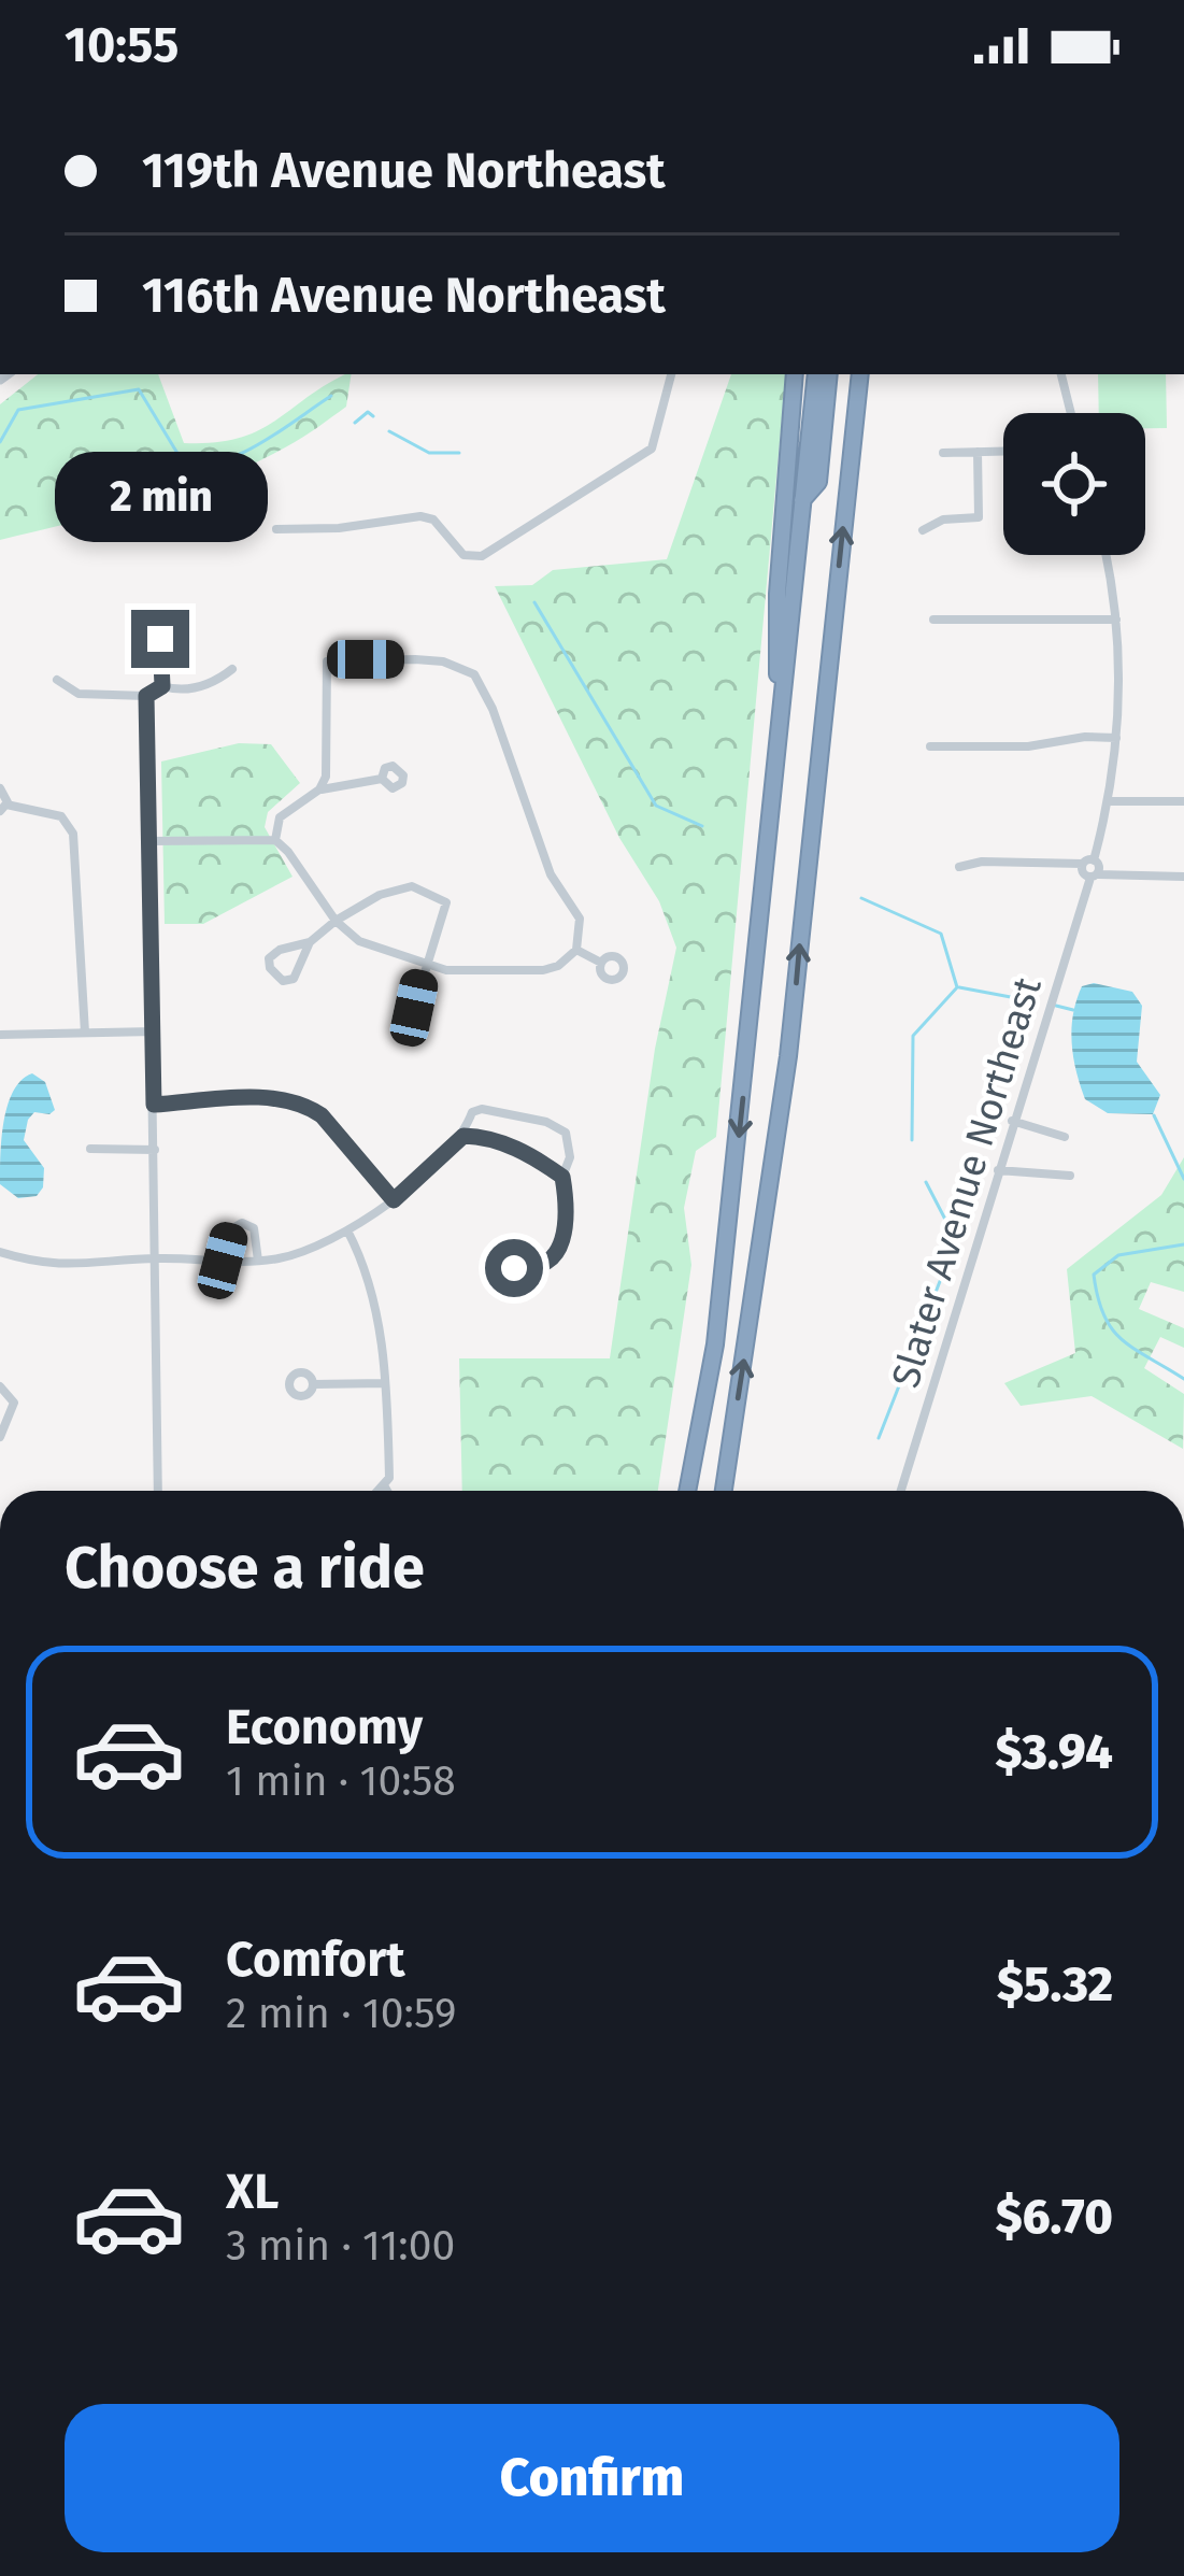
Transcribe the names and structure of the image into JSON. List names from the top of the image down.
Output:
{
  "streets": {
    "street": ["Slater Avenue Northeast"]
  },
  "page": {
    "status": "10:55",
    "banner": ["119th Avenue Northeast", "116th Avenue Northeast"],
    "bubble": "2 min",
    "heading": "Choose a ride",
    "list": [
      {
        "name": "Economy",
        "note": "1 min · 10:58",
        "value": "$3.94"
      },
      {
        "name": "Comfort",
        "note": "2 min · 10:59",
        "value": "$5.32"
      },
      {
        "name": "XL",
        "note": "3 min · 11:00",
        "value": "$6.70"
      }
    ],
    "buttons": "Confirm"
  }
}
